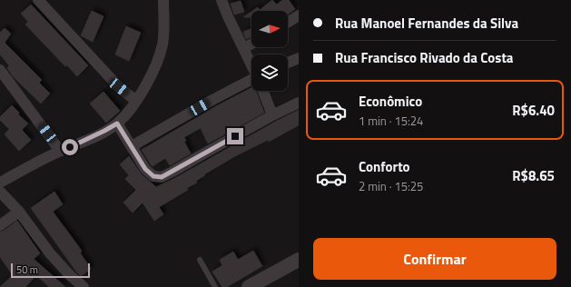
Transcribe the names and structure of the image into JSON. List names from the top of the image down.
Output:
{
  "scale_bar": "50 m",
  "north": "right",
  "page": {
    "banner": ["Rua Manoel Fernandes da Silva", "Rua Francisco Rivado da Costa"],
    "list": [
      {
        "name": "Econômico",
        "note": "1 min · 15:24",
        "value": "R$6.40"
      },
      {
        "name": "Conforto",
        "note": "2 min · 15:25",
        "value": "R$8.65"
      }
    ],
    "buttons": "Confirmar",
    "scale": "50 m"
  }
}
